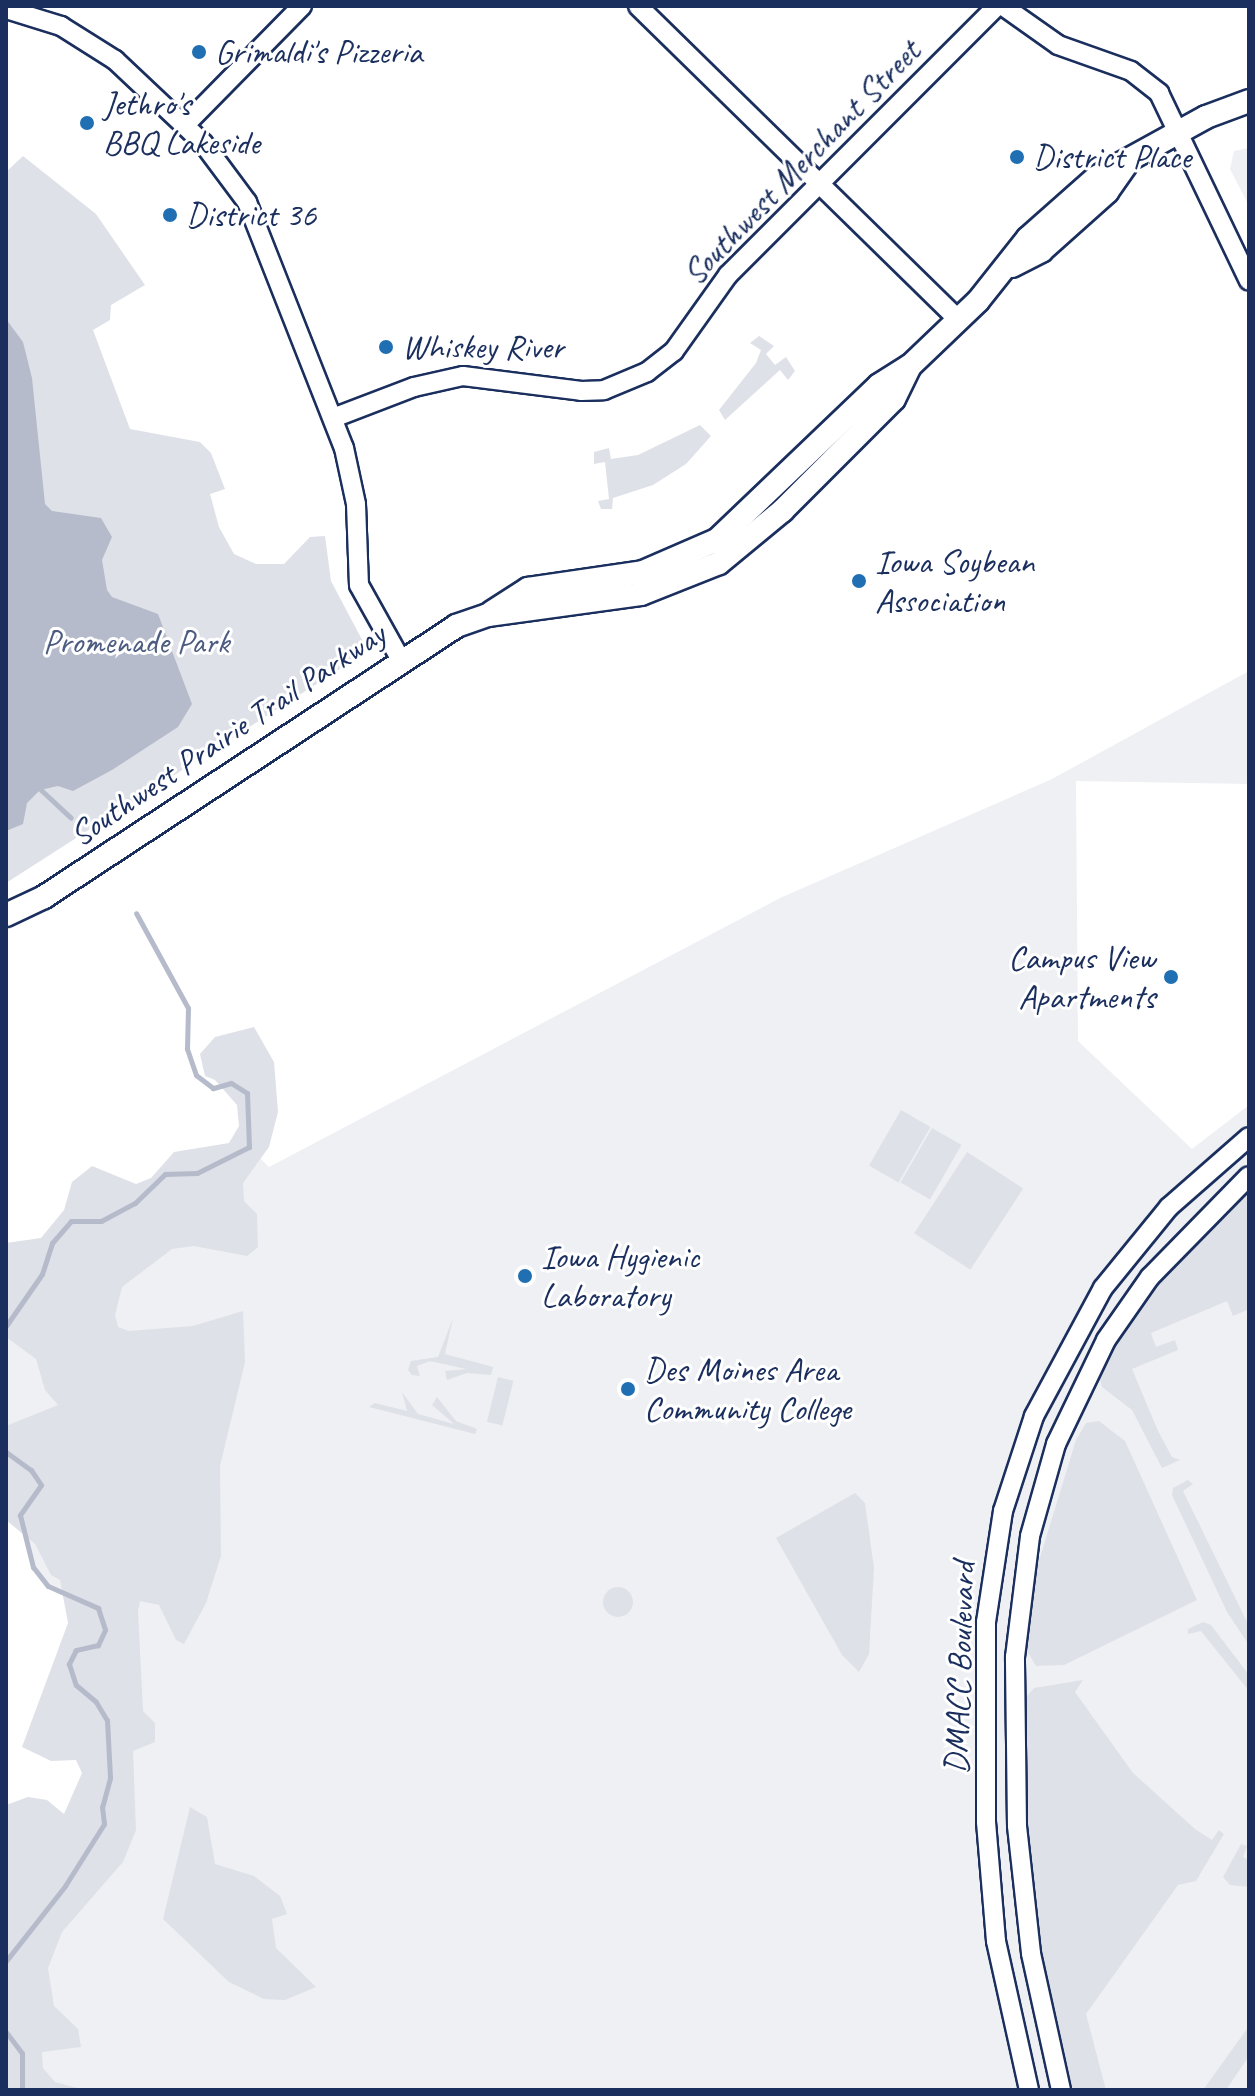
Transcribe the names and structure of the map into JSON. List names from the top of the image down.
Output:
{
  "streets": {
    "street": ["Southwest Merchant Street", "Southwest Prairie Trail Parkway", "DMACC Boulevard"]
  },
  "parks": ["Promenade Park"],
  "places": [
    "Grimaldi's Pizzeria",
    "Jethro's BBQ Lakeside",
    "District Place",
    "District 36",
    "Whiskey River",
    "Iowa Soybean Association",
    "Campus View Apartments",
    "Iowa Hygienic Laboratory",
    "Des Moines Area Community College"
  ]
}
